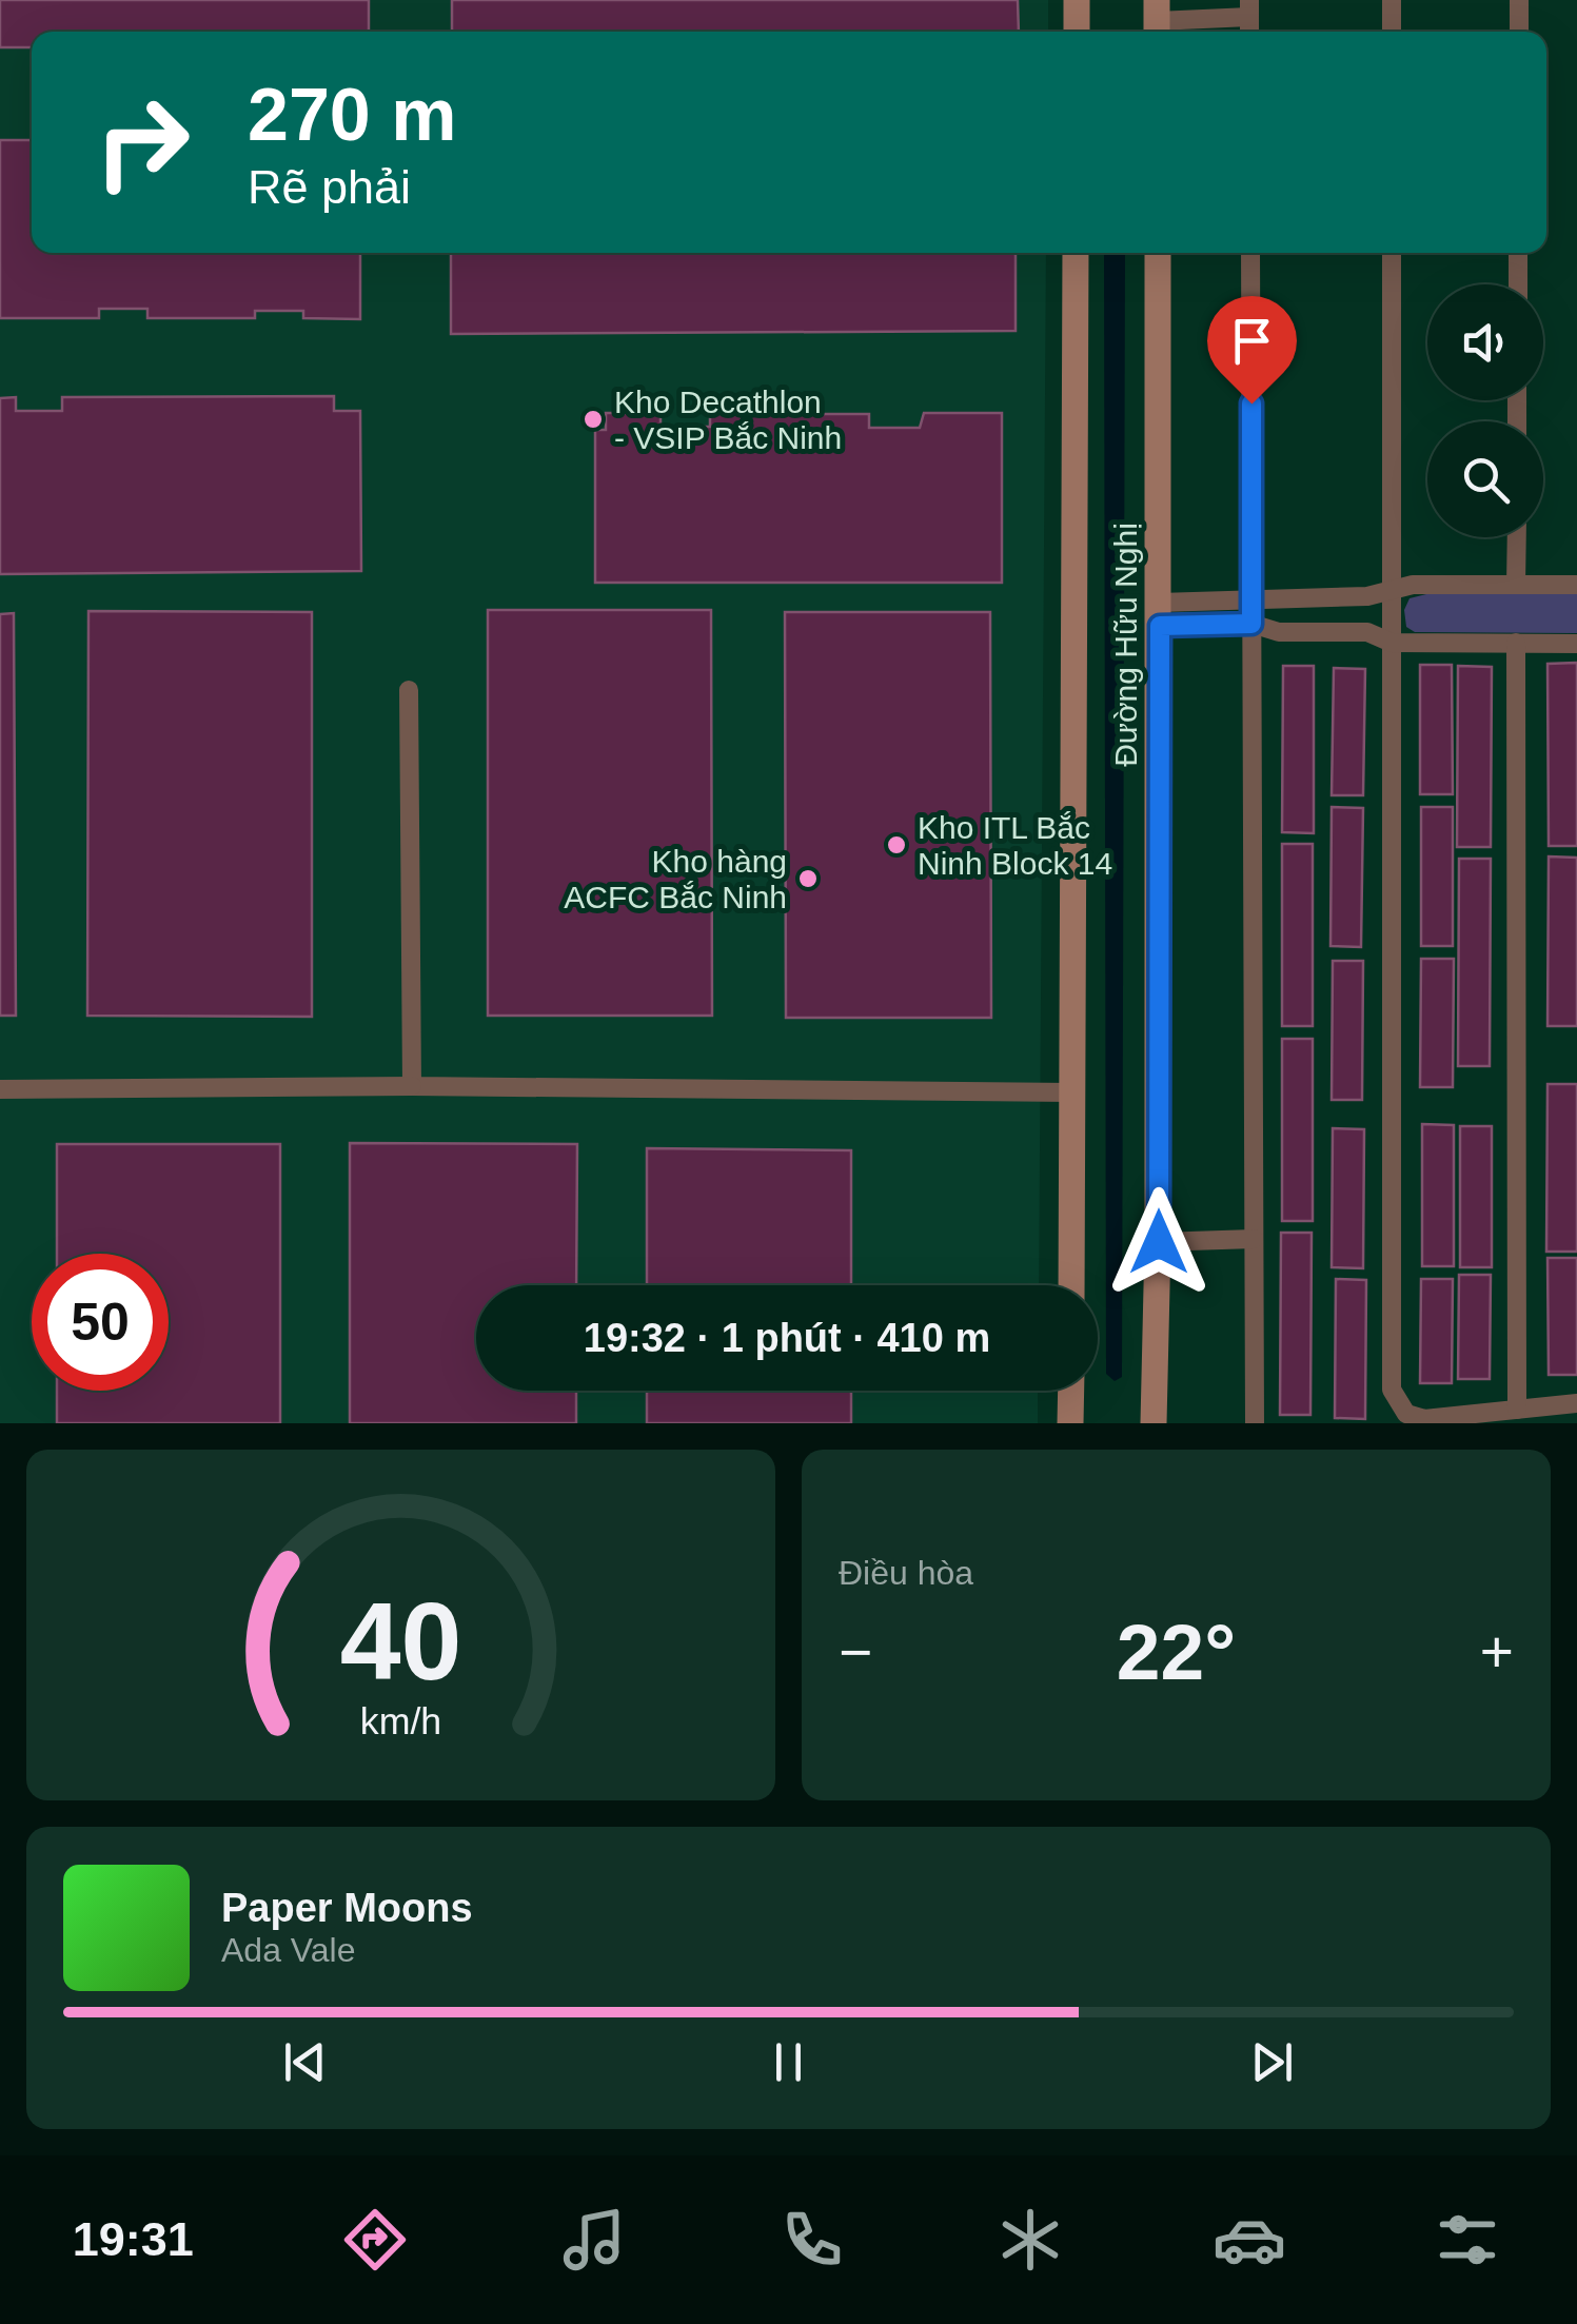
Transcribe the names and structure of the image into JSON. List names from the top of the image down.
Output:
{
  "streets": {
    "main road": ["Đường Hữu Nghị"]
  },
  "places": ["Kho Decathlon - VSIP Bắc Ninh", "Kho ITL Bắc Ninh Block 14", "Kho hàng ACFC Bắc Ninh"],
  "page": {
    "turn": ["270 m", "Rẽ phải"],
    "limit": "50",
    "trip": "19:32 · 1 phút · 410 m",
    "tile": "Điều hòa",
    "heat": ["−", "22°", "+"],
    "song": ["Paper Moons", "Ada Vale"],
    "tabs": "19:31",
    "gauge": ["40", "km/h"]
  }
}
